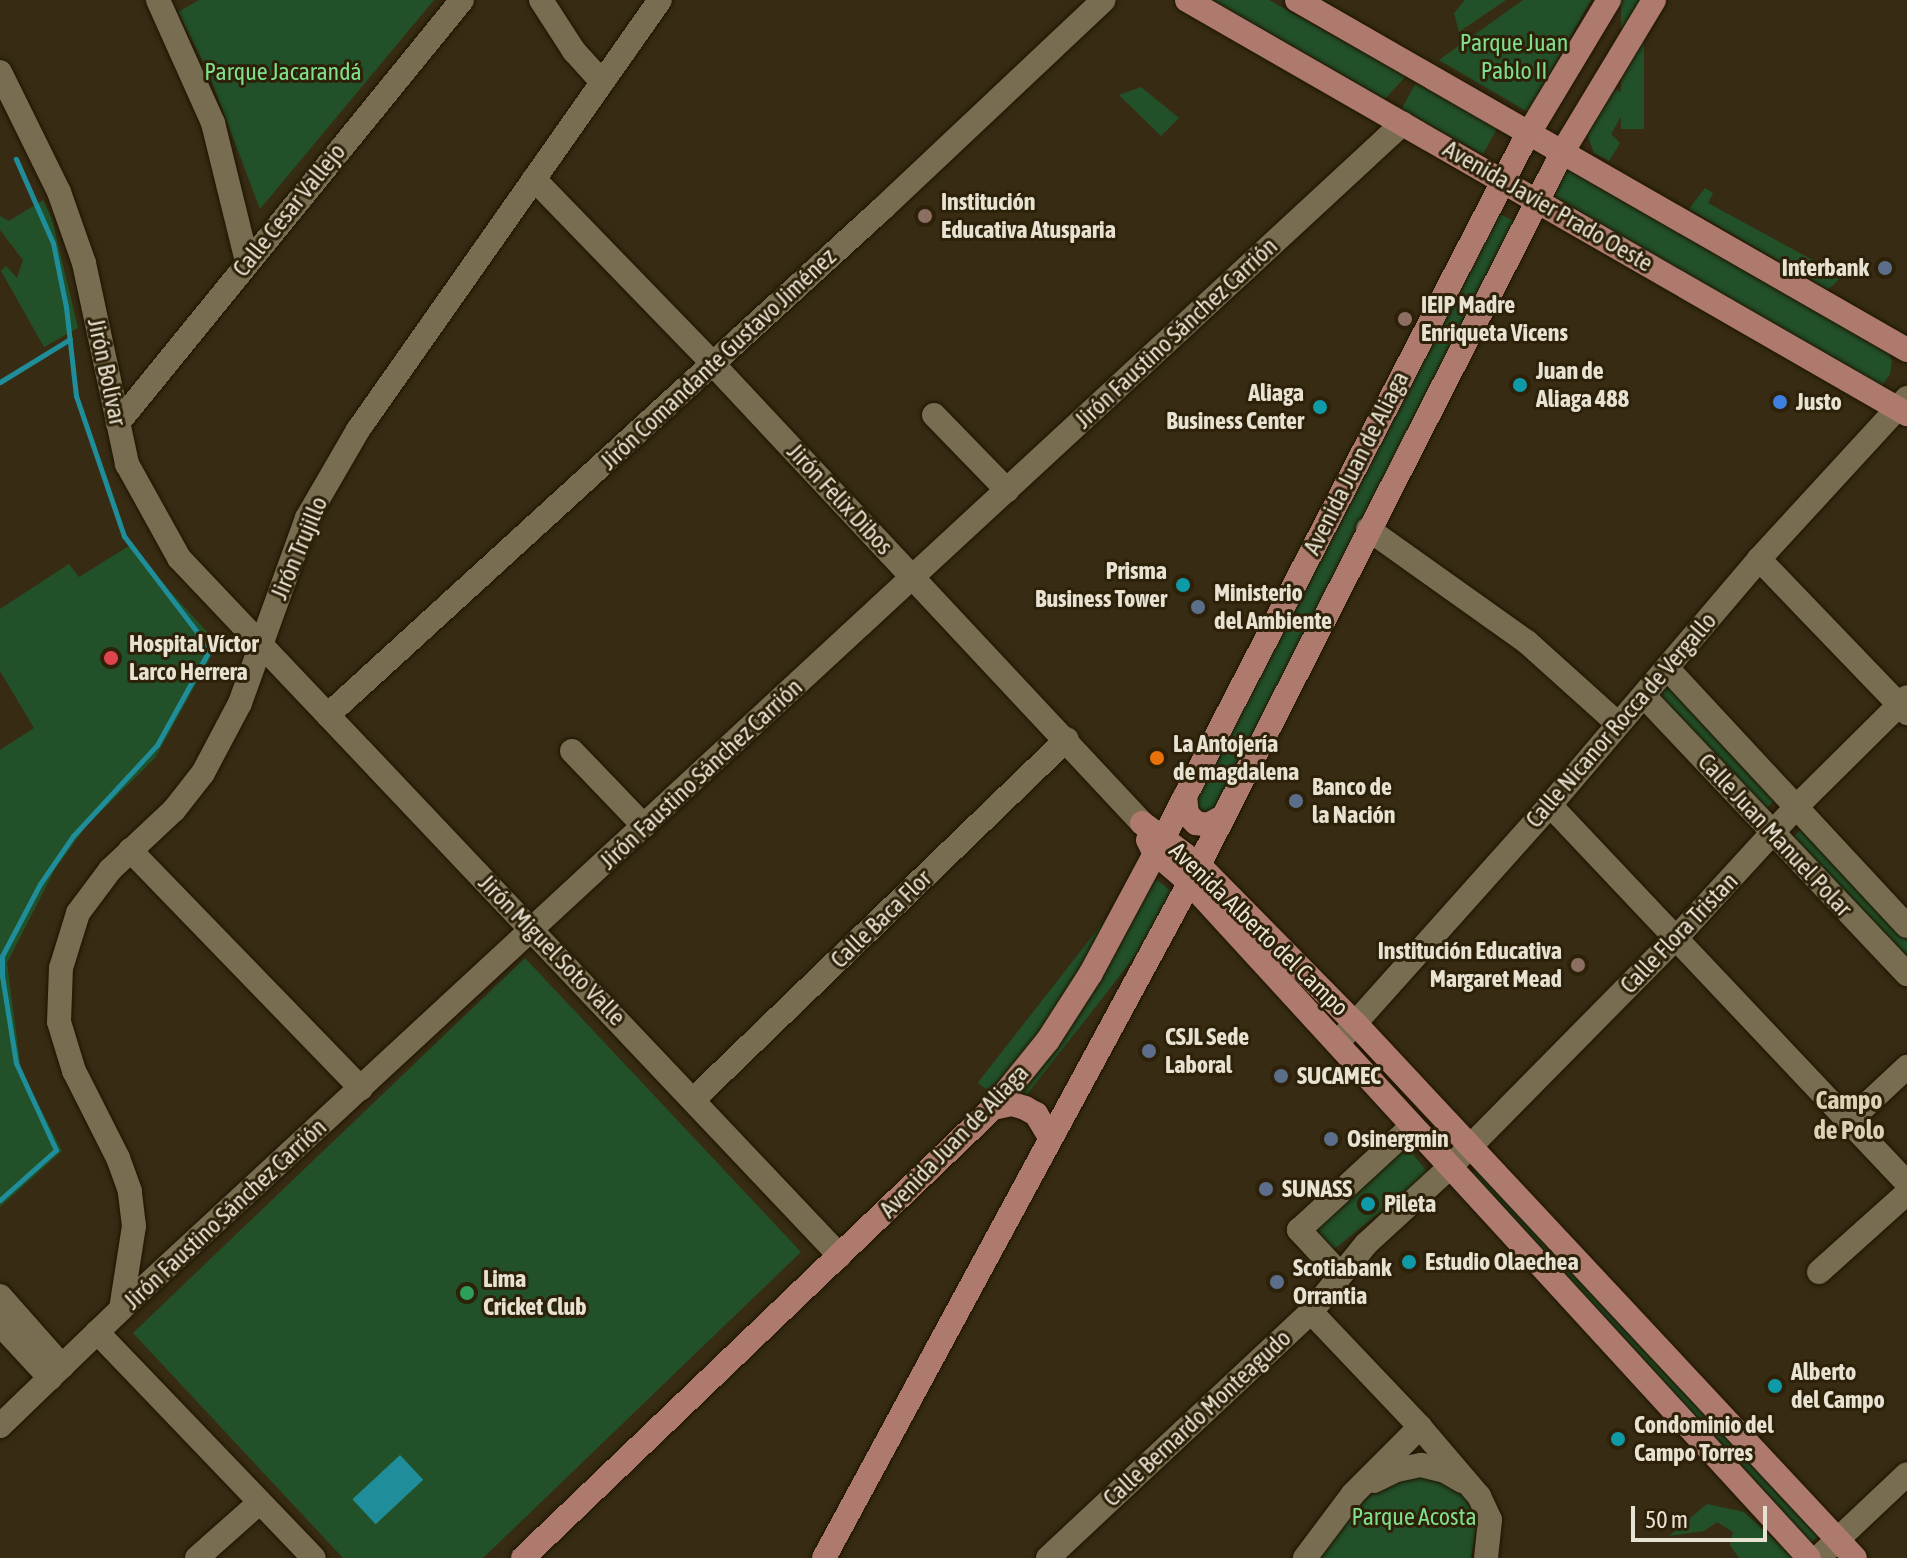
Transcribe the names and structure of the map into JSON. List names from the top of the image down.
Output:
{
  "streets": {
    "main road": ["Avenida Javier Prado Oeste", "Avenida Juan de Aliaga", "Avenida Alberto del Campo"],
    "street": [
      "Calle Cesar Vallejo",
      "Jirón Faustino Sánchez Carrión",
      "Jirón Comandante Gustavo Jiménez",
      "Jirón Bolívar",
      "Jirón Felix Dibos",
      "Jirón Trujillo",
      "Calle Nicanor Rocca de Vergallo",
      "Calle Juan Manuel Polar",
      "Calle Baca Flor",
      "Calle Flora Tristan",
      "Jirón Miguel Soto Valle",
      "Calle Bernardo Monteagudo"
    ]
  },
  "crossings": [
    ["Avenida Javier Prado Oeste", "Jirón Faustino Sánchez Carrión"],
    ["Avenida Javier Prado Oeste", "Avenida Juan de Aliaga"],
    ["Avenida Javier Prado Oeste", "Calle Nicanor Rocca de Vergallo"],
    ["Calle Cesar Vallejo", "Jirón Bolívar"],
    ["Jirón Faustino Sánchez Carrión", "Jirón Felix Dibos"],
    ["Jirón Faustino Sánchez Carrión", "Jirón Trujillo"],
    ["Jirón Faustino Sánchez Carrión", "Jirón Miguel Soto Valle"],
    ["Jirón Comandante Gustavo Jiménez", "Jirón Felix Dibos"],
    ["Jirón Comandante Gustavo Jiménez", "Jirón Miguel Soto Valle"],
    ["Jirón Bolívar", "Jirón Trujillo"],
    ["Jirón Bolívar", "Jirón Miguel Soto Valle"],
    ["Avenida Juan de Aliaga", "Avenida Alberto del Campo"],
    ["Avenida Juan de Aliaga", "Jirón Miguel Soto Valle"],
    ["Jirón Felix Dibos", "Jirón Trujillo"],
    ["Jirón Felix Dibos", "Calle Baca Flor"],
    ["Jirón Felix Dibos", "Avenida Alberto del Campo"],
    ["Jirón Trujillo", "Jirón Miguel Soto Valle"],
    ["Calle Nicanor Rocca de Vergallo", "Calle Juan Manuel Polar"],
    ["Calle Nicanor Rocca de Vergallo", "Avenida Alberto del Campo"],
    ["Calle Juan Manuel Polar", "Calle Flora Tristan"],
    ["Calle Baca Flor", "Jirón Miguel Soto Valle"],
    ["Avenida Alberto del Campo", "Calle Flora Tristan"],
    ["Avenida Alberto del Campo", "Calle Bernardo Monteagudo"],
    ["Calle Flora Tristan", "Calle Bernardo Monteagudo"]
  ],
  "districts": ["Campo de Polo"],
  "parks": ["Parque Juan Pablo II", "Parque Jacarandá", "Parque Acosta"],
  "places": [
    "Institución Educativa Atusparia",
    "Interbank",
    "IEIP Madre Enriqueta Vicens",
    "Juan de Aliaga 488",
    "Justo",
    "Aliaga Business Center",
    "Prisma Business Tower",
    "Ministerio del Ambiente",
    "Hospital Víctor Larco Herrera",
    "La Antojería de magdalena",
    "Banco de la Nación",
    "Institución Educativa Margaret Mead",
    "CSJL Sede Laboral",
    "SUCAMEC",
    "Osinergmin",
    "SUNASS",
    "Pileta",
    "Estudio Olaechea",
    "Scotiabank Orrantia",
    "Lima Cricket Club",
    "Alberto del Campo",
    "Condominio del Campo Torres"
  ],
  "scale_bar": "50 m"
}
